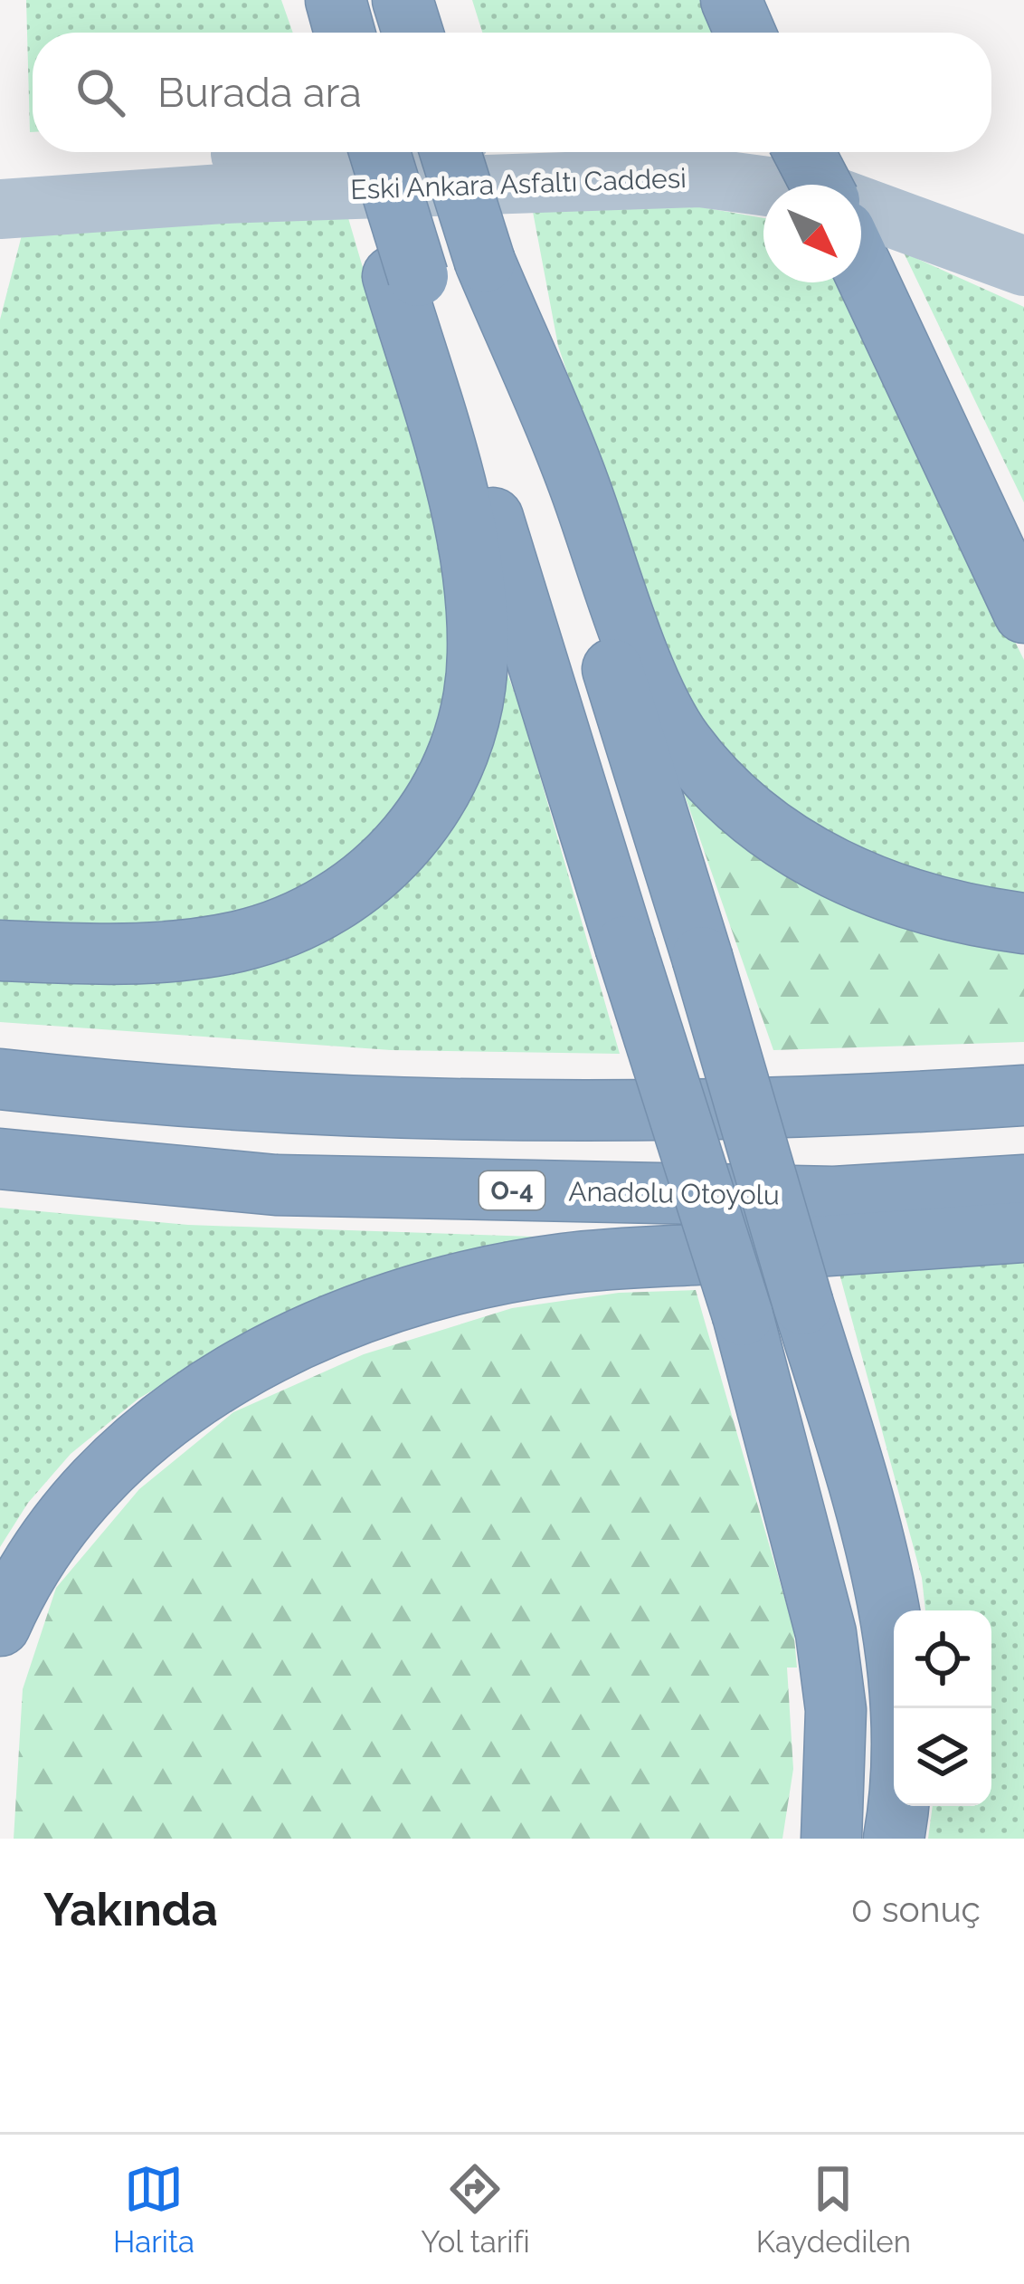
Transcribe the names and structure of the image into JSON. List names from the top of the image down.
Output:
{
  "streets": {
    "highway": ["O-4", "Anadolu Otoyolu"],
    "main road": ["Eski Ankara Asfaltı Caddesi"]
  },
  "north": "bottom right",
  "page": {
    "search": "Burada ara",
    "heading": ["Yakında", "0 sonuç"],
    "nav": ["Harita", "Yol tarifi", "Kaydedilen"]
  }
}
